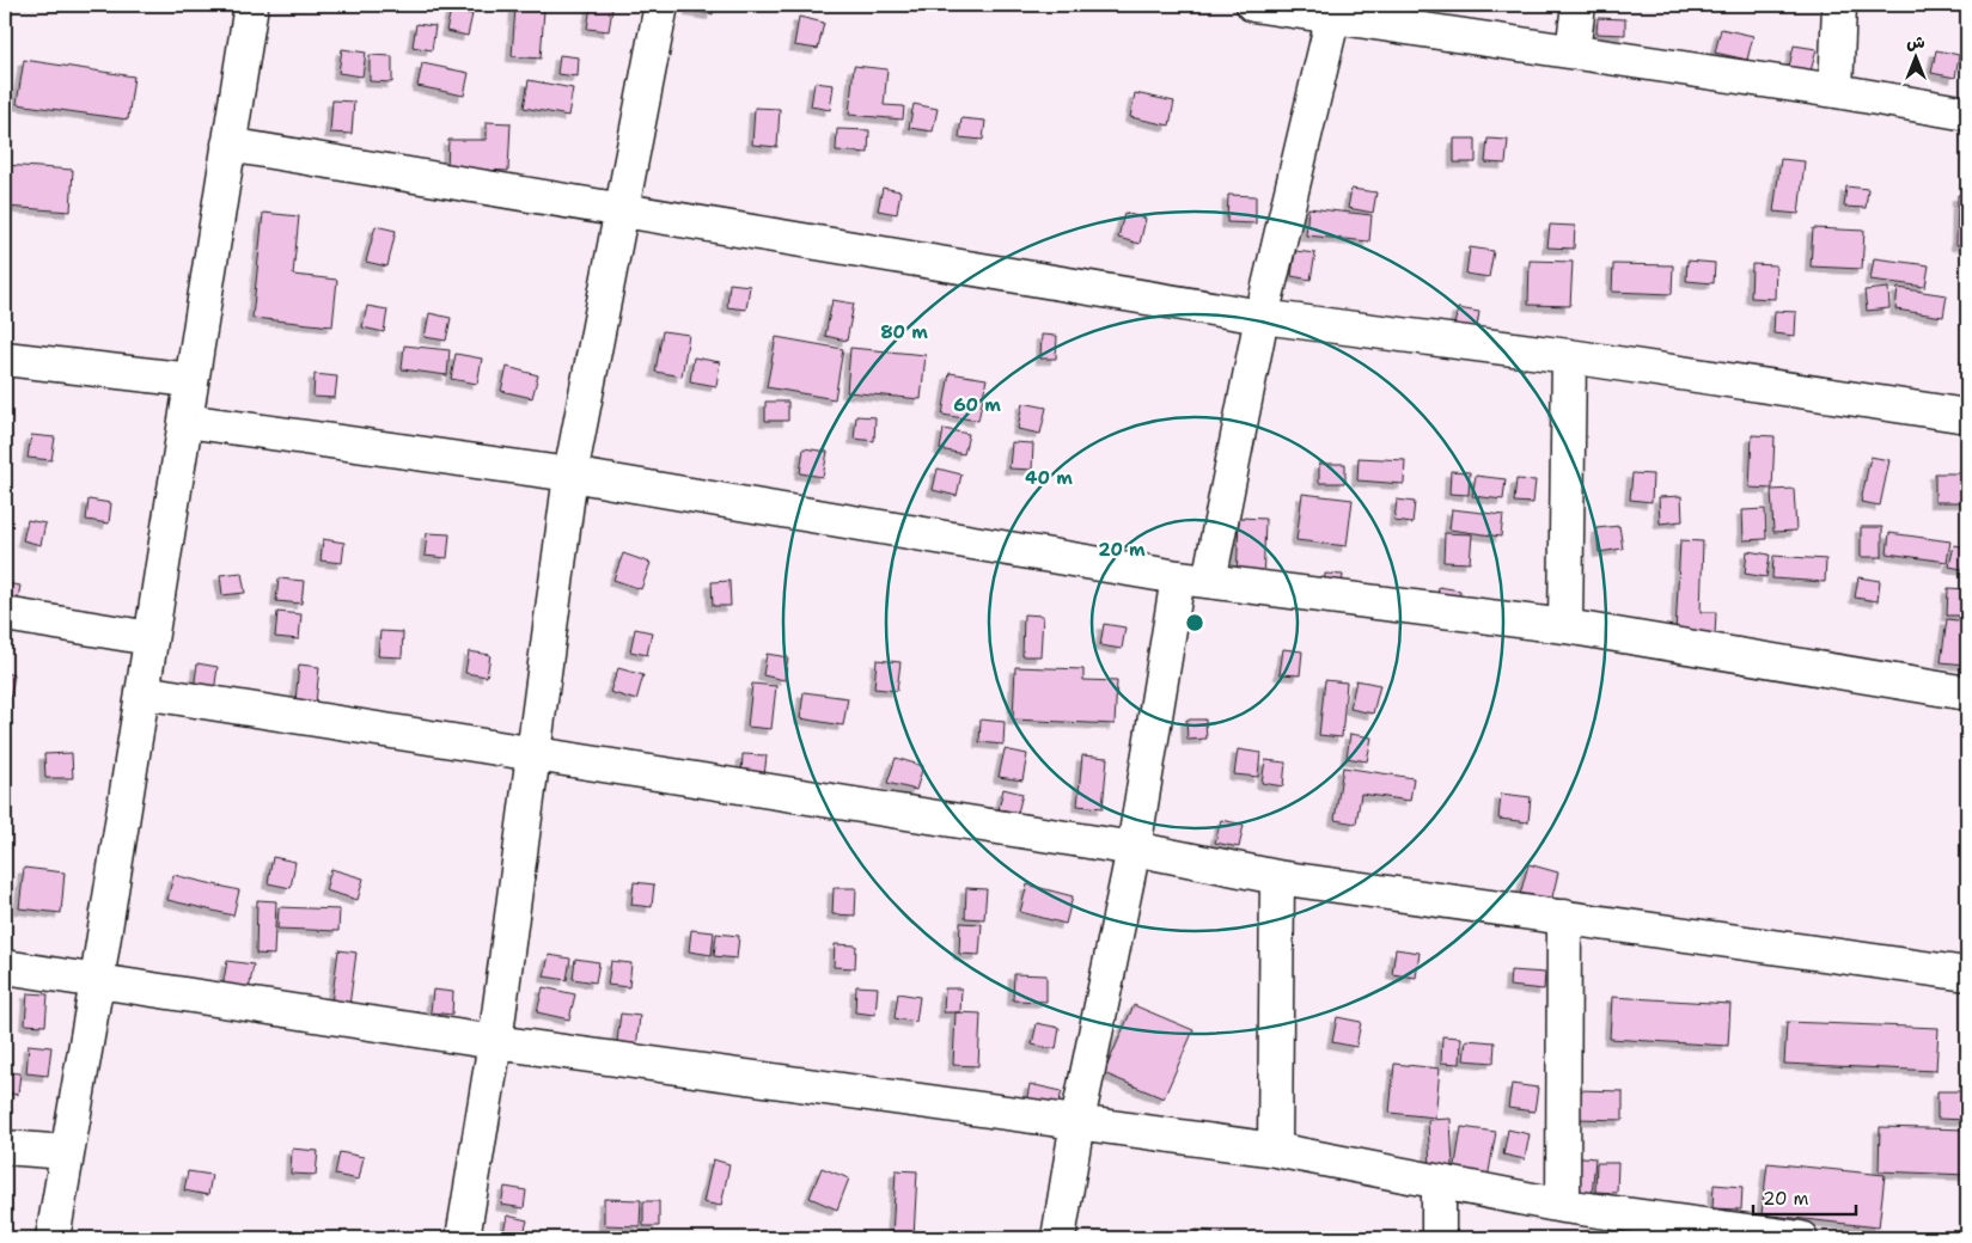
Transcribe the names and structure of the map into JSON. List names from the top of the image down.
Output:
{
  "scale_bar": "20 m",
  "north": "top",
  "rings": [
    "80 m",
    "60 m",
    "40 m",
    "20 m"
  ]
}
